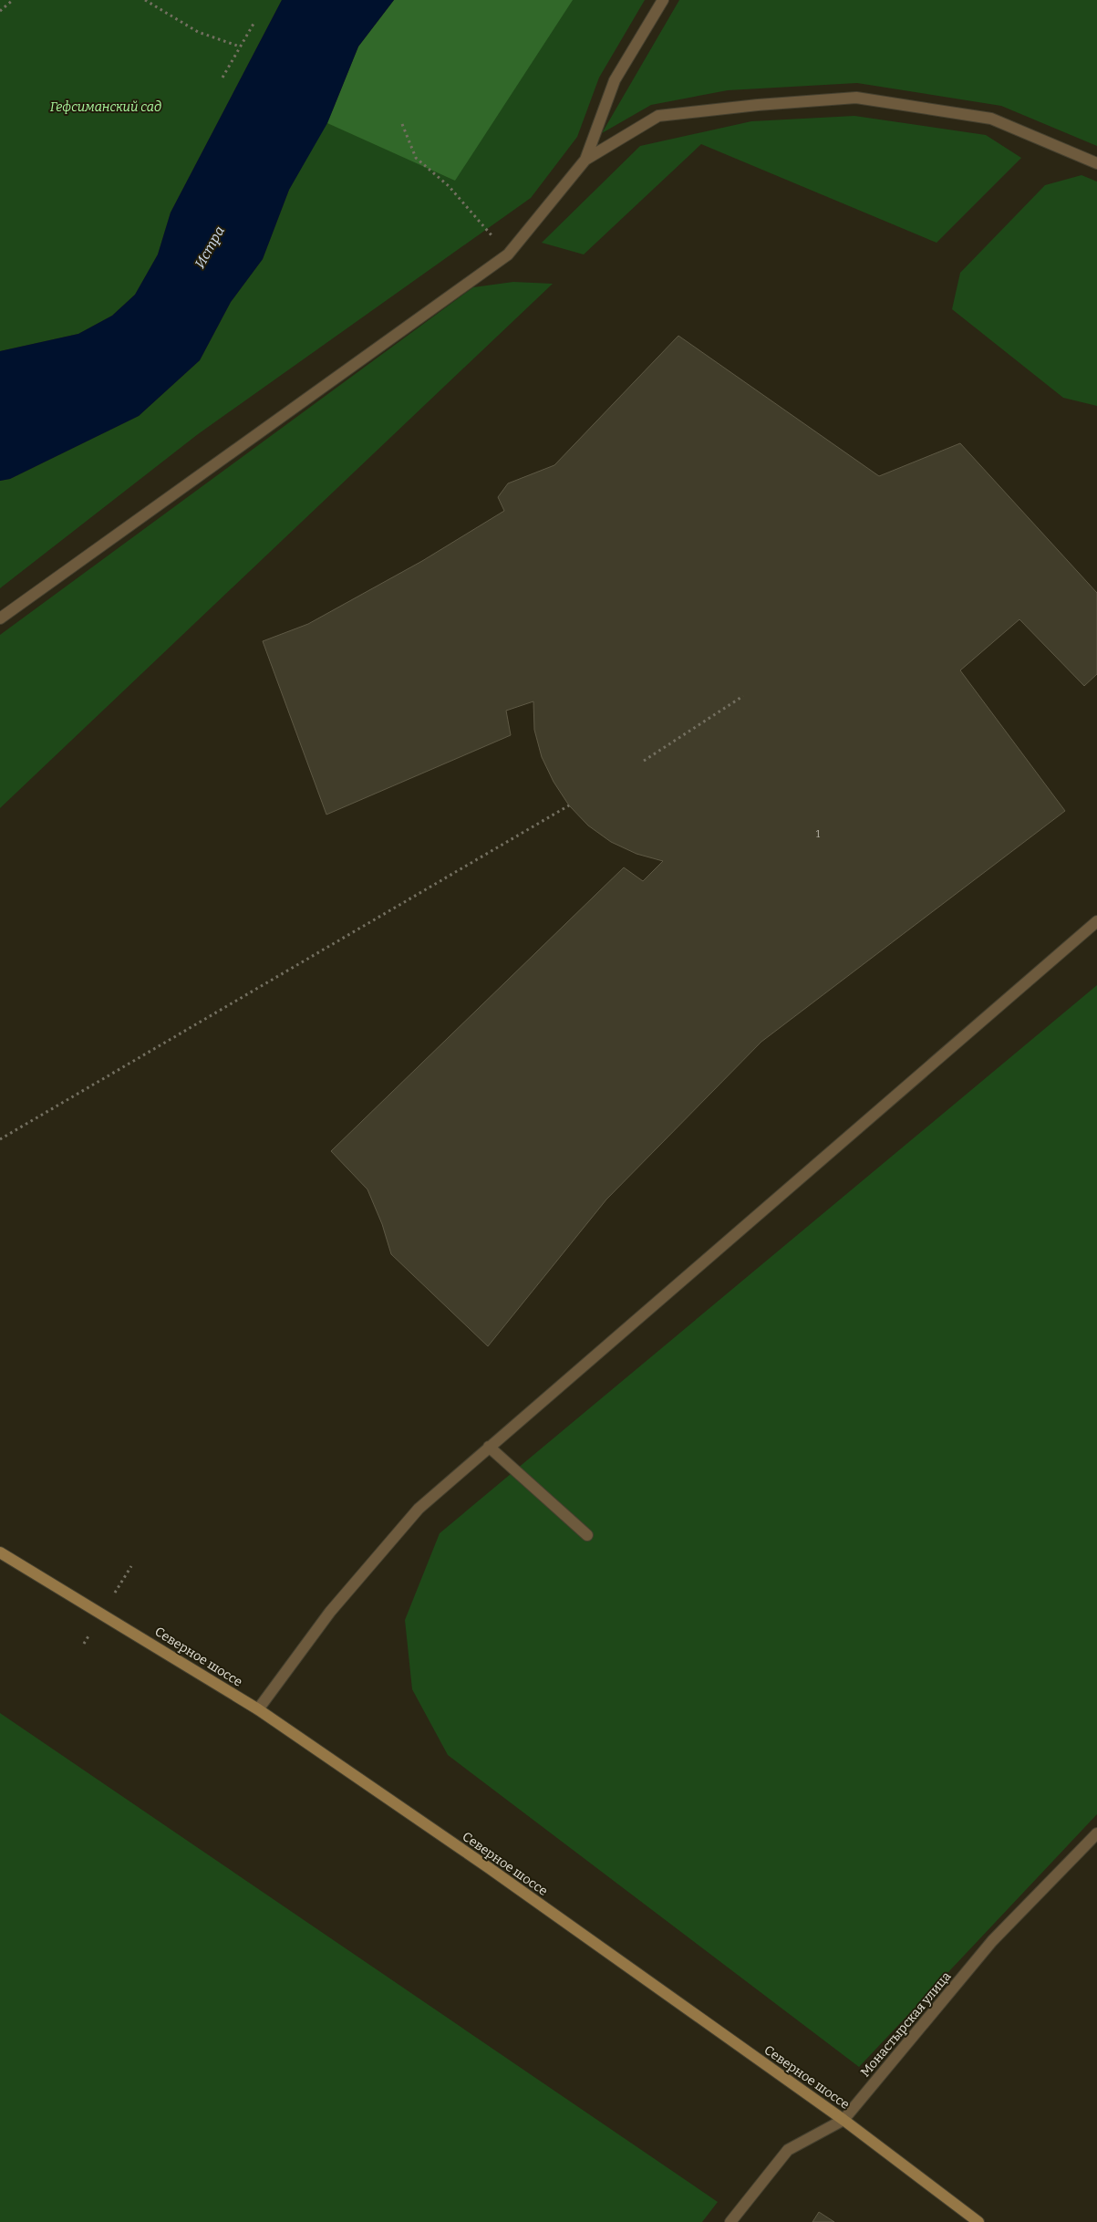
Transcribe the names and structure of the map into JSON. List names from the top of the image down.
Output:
{
  "streets": {
    "main road": ["Северное шоссе"],
    "street": ["Монастырская улица"]
  },
  "crossings": [
    ["Северное шоссе", "Монастырская улица"]
  ],
  "water": ["Истра"],
  "parks": ["Гефсиманский сад"],
  "house_numbers": ["1"]
}
